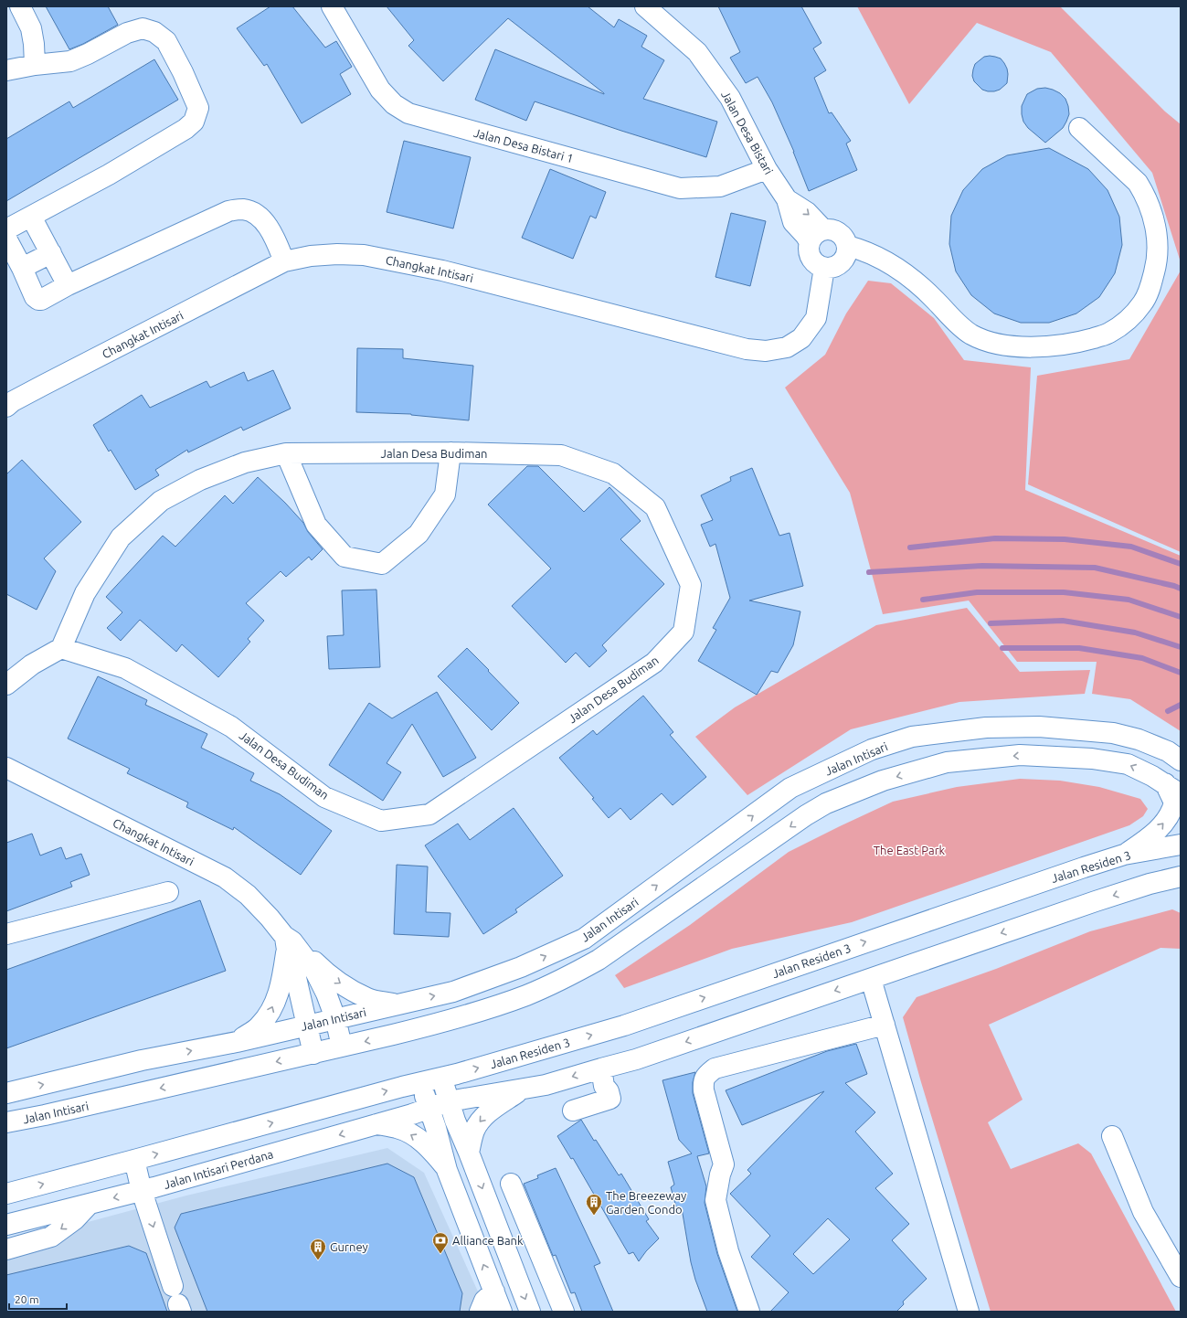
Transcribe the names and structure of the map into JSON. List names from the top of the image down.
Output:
{
  "streets": {
    "street": [
      "Jalan Desa Bistari",
      "Jalan Desa Bistari 1",
      "Changkat Intisari",
      "Jalan Desa Budiman",
      "Jalan Intisari",
      "Jalan Residen 3",
      "Jalan Intisari Perdana"
    ]
  },
  "crossings": [
    ["Jalan Desa Bistari", "Jalan Desa Bistari 1"],
    ["Jalan Desa Bistari", "Changkat Intisari"],
    ["Changkat Intisari", "Jalan Intisari"]
  ],
  "parks": ["The East Park"],
  "places": {
    "building": ["The Breezeway Garden Condo", "Gurney"],
    "bank": ["Alliance Bank"]
  },
  "scale_bar": "20 m"
}
